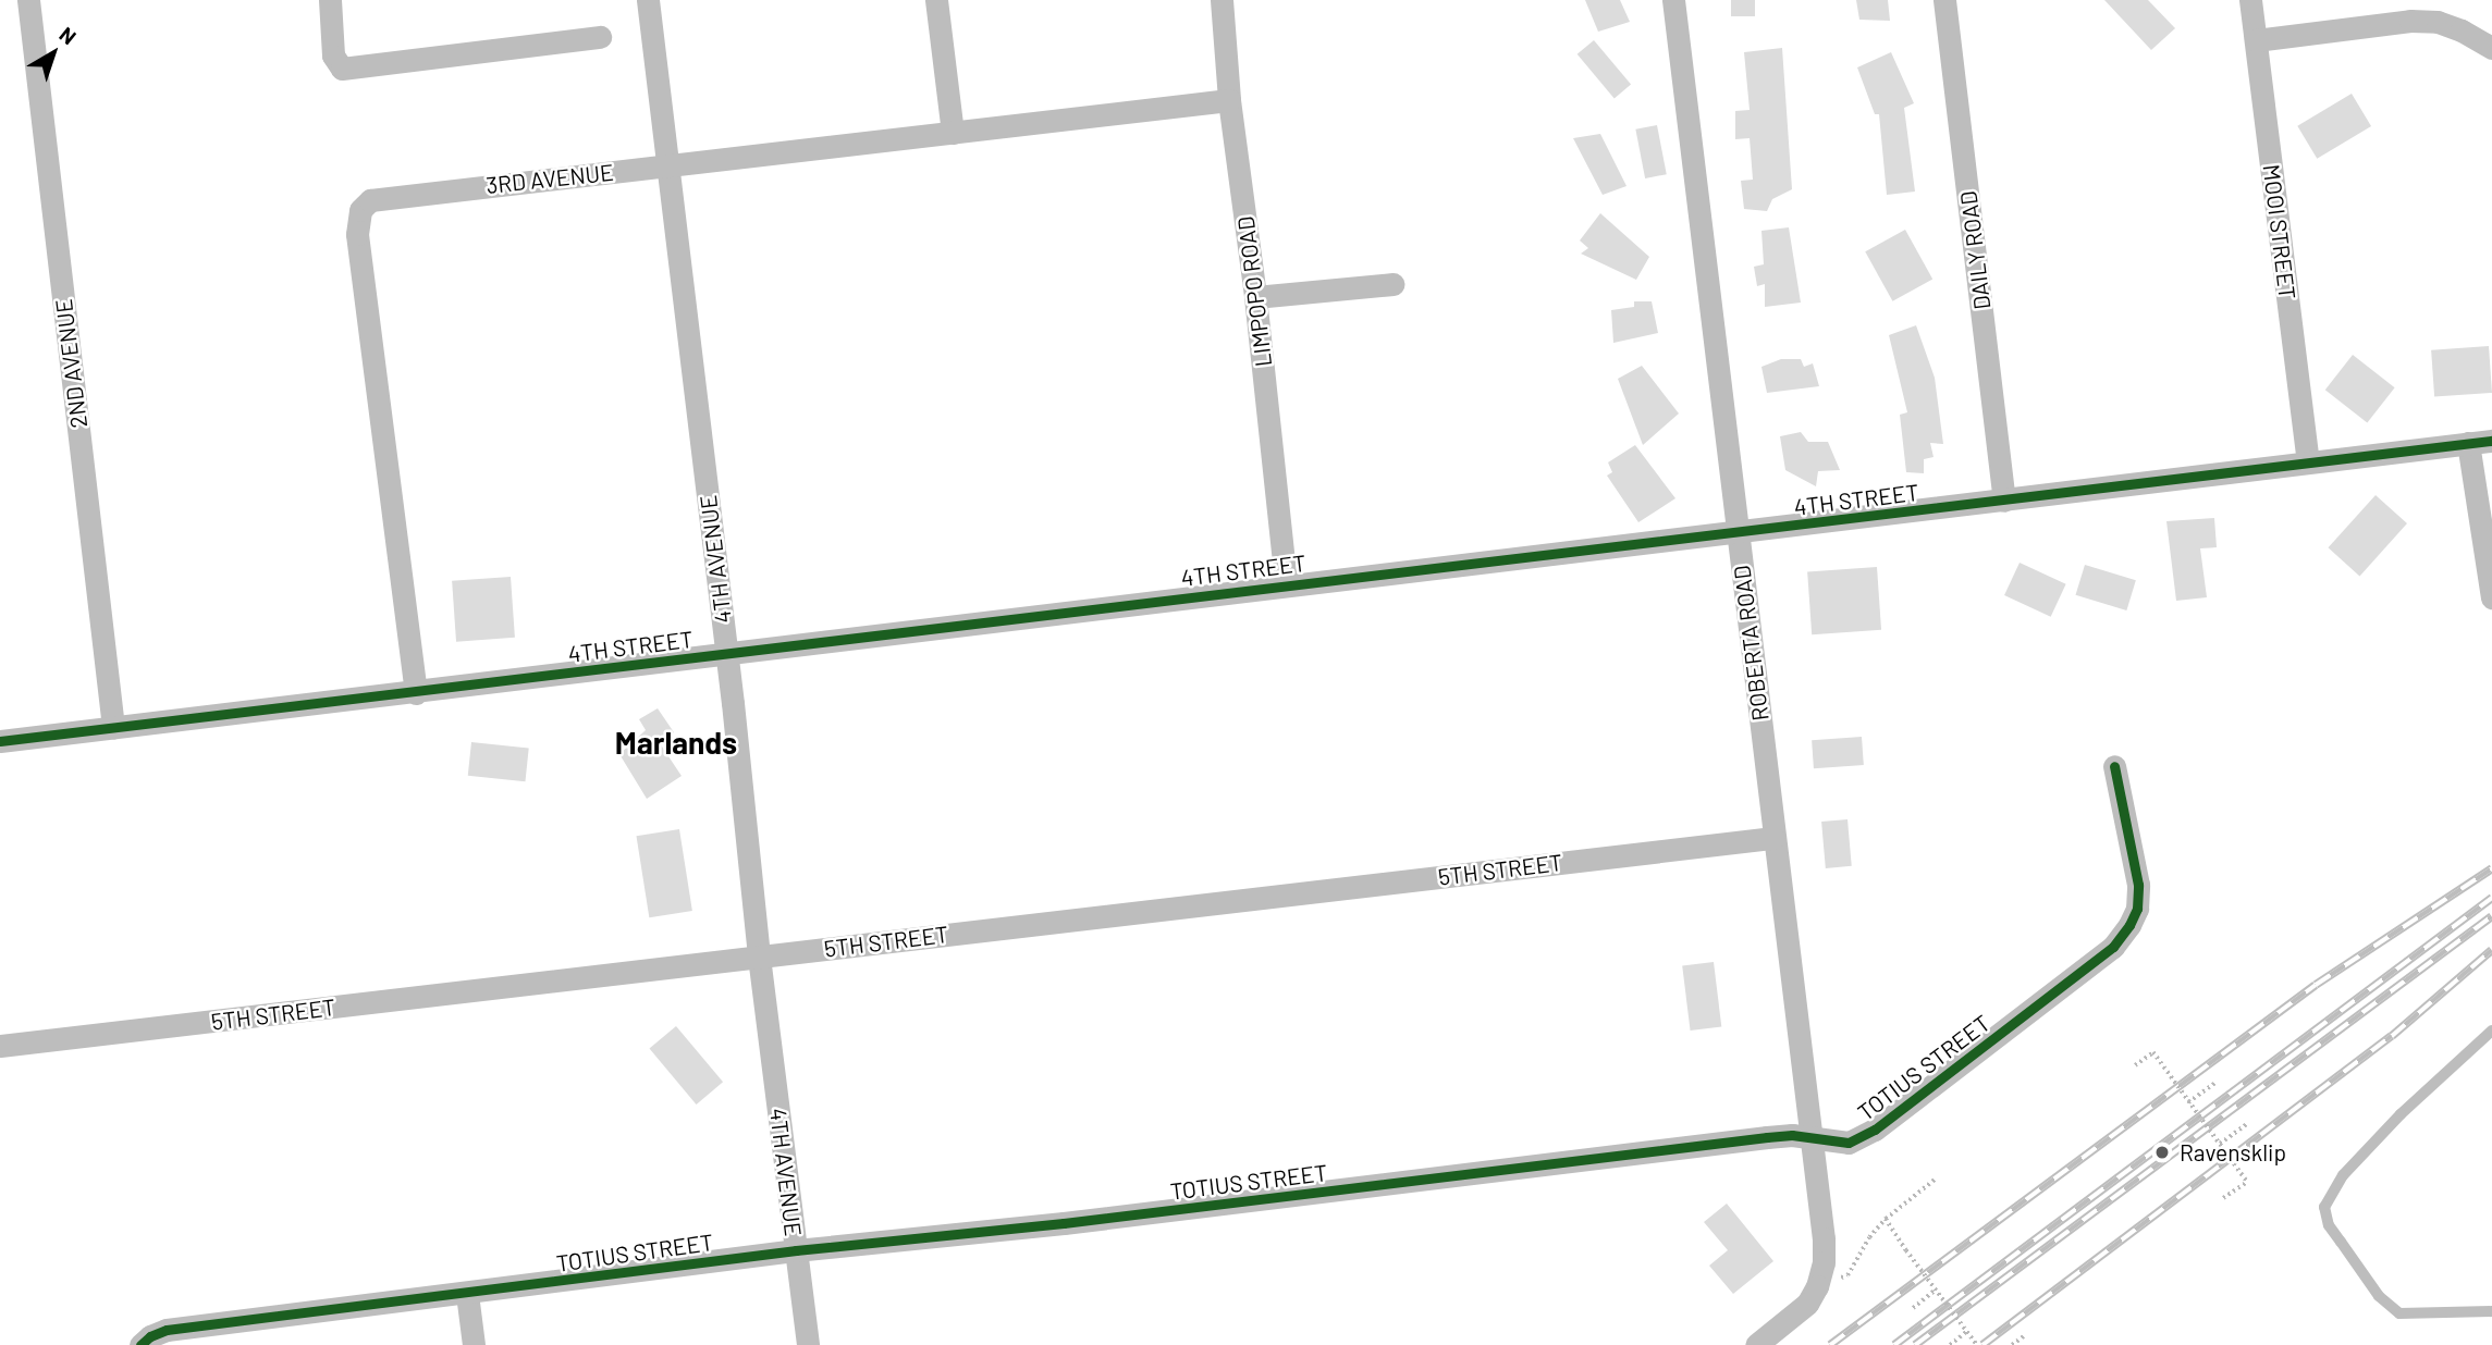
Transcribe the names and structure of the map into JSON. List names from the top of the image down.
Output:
{
  "streets": {
    "street": [
      "3RD AVENUE",
      "MOOI STREET",
      "DAILY ROAD",
      "LIMPOPO ROAD",
      "2ND AVENUE",
      "4TH STREET",
      "4TH AVENUE",
      "ROBERTA ROAD",
      "5TH STREET",
      "TOTIUS STREET"
    ]
  },
  "crossings": [
    ["3RD AVENUE", "LIMPOPO ROAD"],
    ["3RD AVENUE", "4TH STREET"],
    ["3RD AVENUE", "4TH AVENUE"],
    ["MOOI STREET", "4TH STREET"],
    ["DAILY ROAD", "4TH STREET"],
    ["LIMPOPO ROAD", "4TH STREET"],
    ["2ND AVENUE", "4TH STREET"],
    ["4TH STREET", "4TH AVENUE"],
    ["4TH STREET", "ROBERTA ROAD"],
    ["4TH AVENUE", "5TH STREET"],
    ["4TH AVENUE", "TOTIUS STREET"],
    ["ROBERTA ROAD", "5TH STREET"],
    ["ROBERTA ROAD", "TOTIUS STREET"]
  ],
  "districts": ["Marlands"],
  "places": ["Ravensklip"],
  "north": "top right"
}
